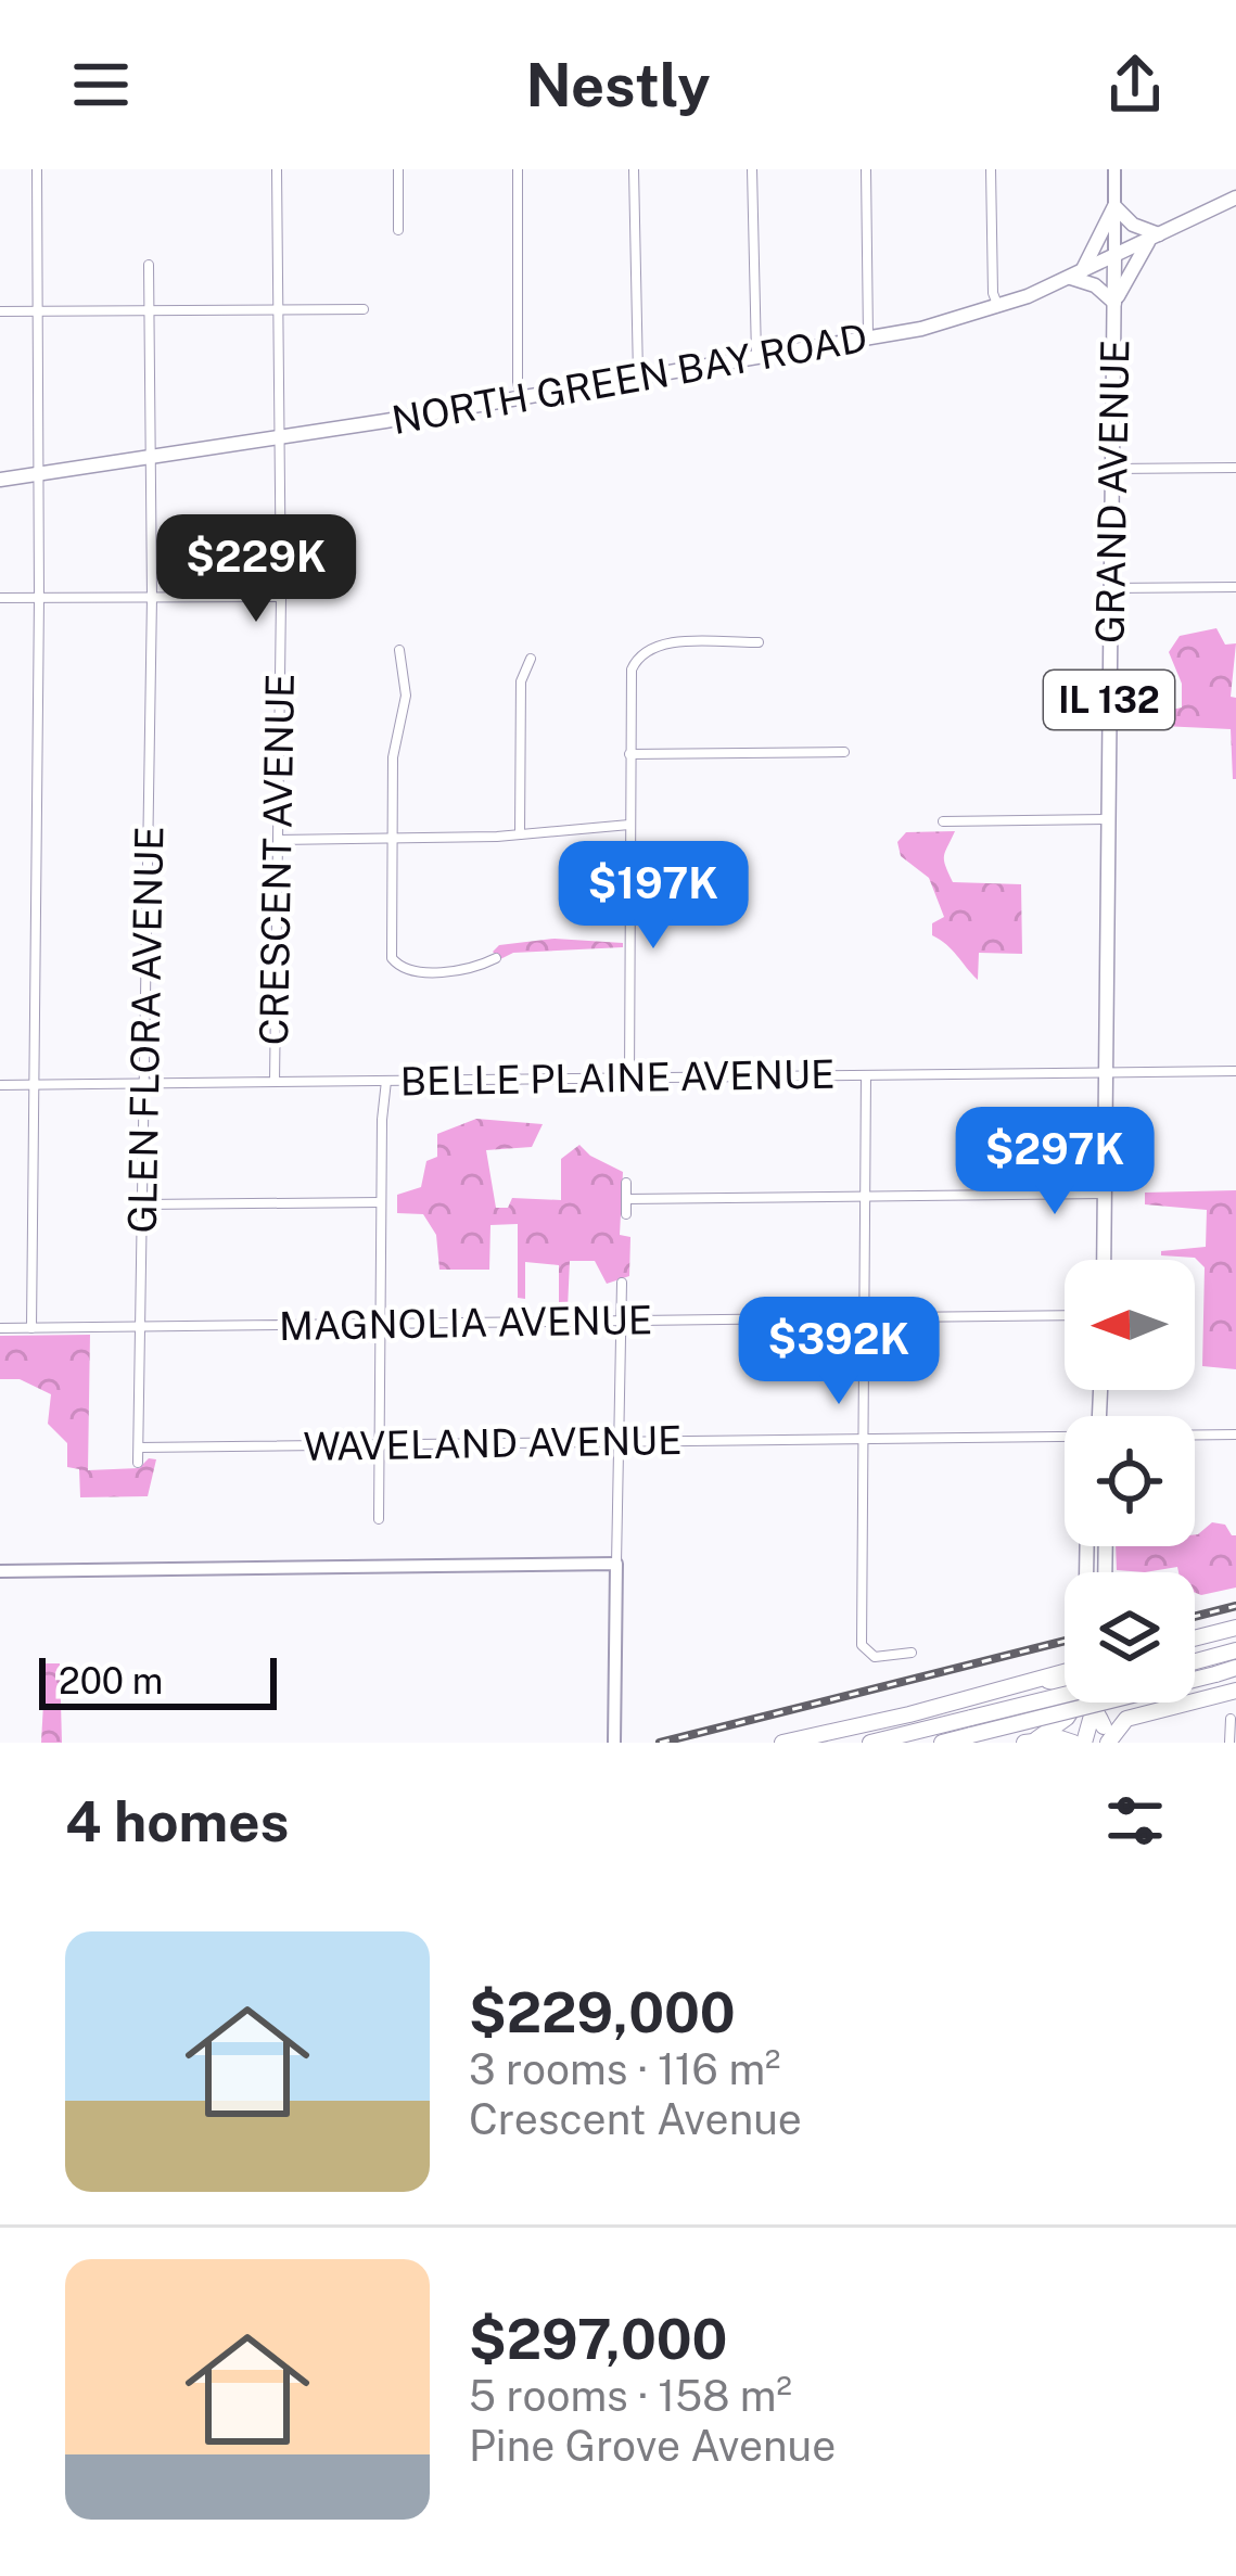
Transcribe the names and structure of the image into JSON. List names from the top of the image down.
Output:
{
  "streets": {
    "main road": ["NORTH GREEN BAY ROAD", "GRAND AVENUE", "IL 132"],
    "street": [
      "CRESCENT AVENUE",
      "GLEN FLORA AVENUE",
      "BELLE PLAINE AVENUE",
      "MAGNOLIA AVENUE",
      "WAVELAND AVENUE"
    ]
  },
  "crossings": [
    ["NORTH GREEN BAY ROAD", "GRAND AVENUE"],
    ["NORTH GREEN BAY ROAD", "CRESCENT AVENUE"],
    ["NORTH GREEN BAY ROAD", "GLEN FLORA AVENUE"],
    ["GRAND AVENUE", "BELLE PLAINE AVENUE"],
    ["CRESCENT AVENUE", "BELLE PLAINE AVENUE"],
    ["GLEN FLORA AVENUE", "BELLE PLAINE AVENUE"],
    ["GLEN FLORA AVENUE", "MAGNOLIA AVENUE"],
    ["GLEN FLORA AVENUE", "WAVELAND AVENUE"]
  ],
  "scale_bar": "200 m",
  "north": "left",
  "page": {
    "header": "Nestly",
    "price": [
      "$229K",
      "$197K",
      "$297K",
      "$392K"
    ],
    "scale": "200 m",
    "heading": "4 homes",
    "list": [
      {
        "name": "$229,000",
        "note": "3 rooms · 116 m² · Crescent Avenue"
      },
      {
        "name": "$297,000",
        "note": "5 rooms · 158 m² · Pine Grove Avenue"
      }
    ]
  }
}
